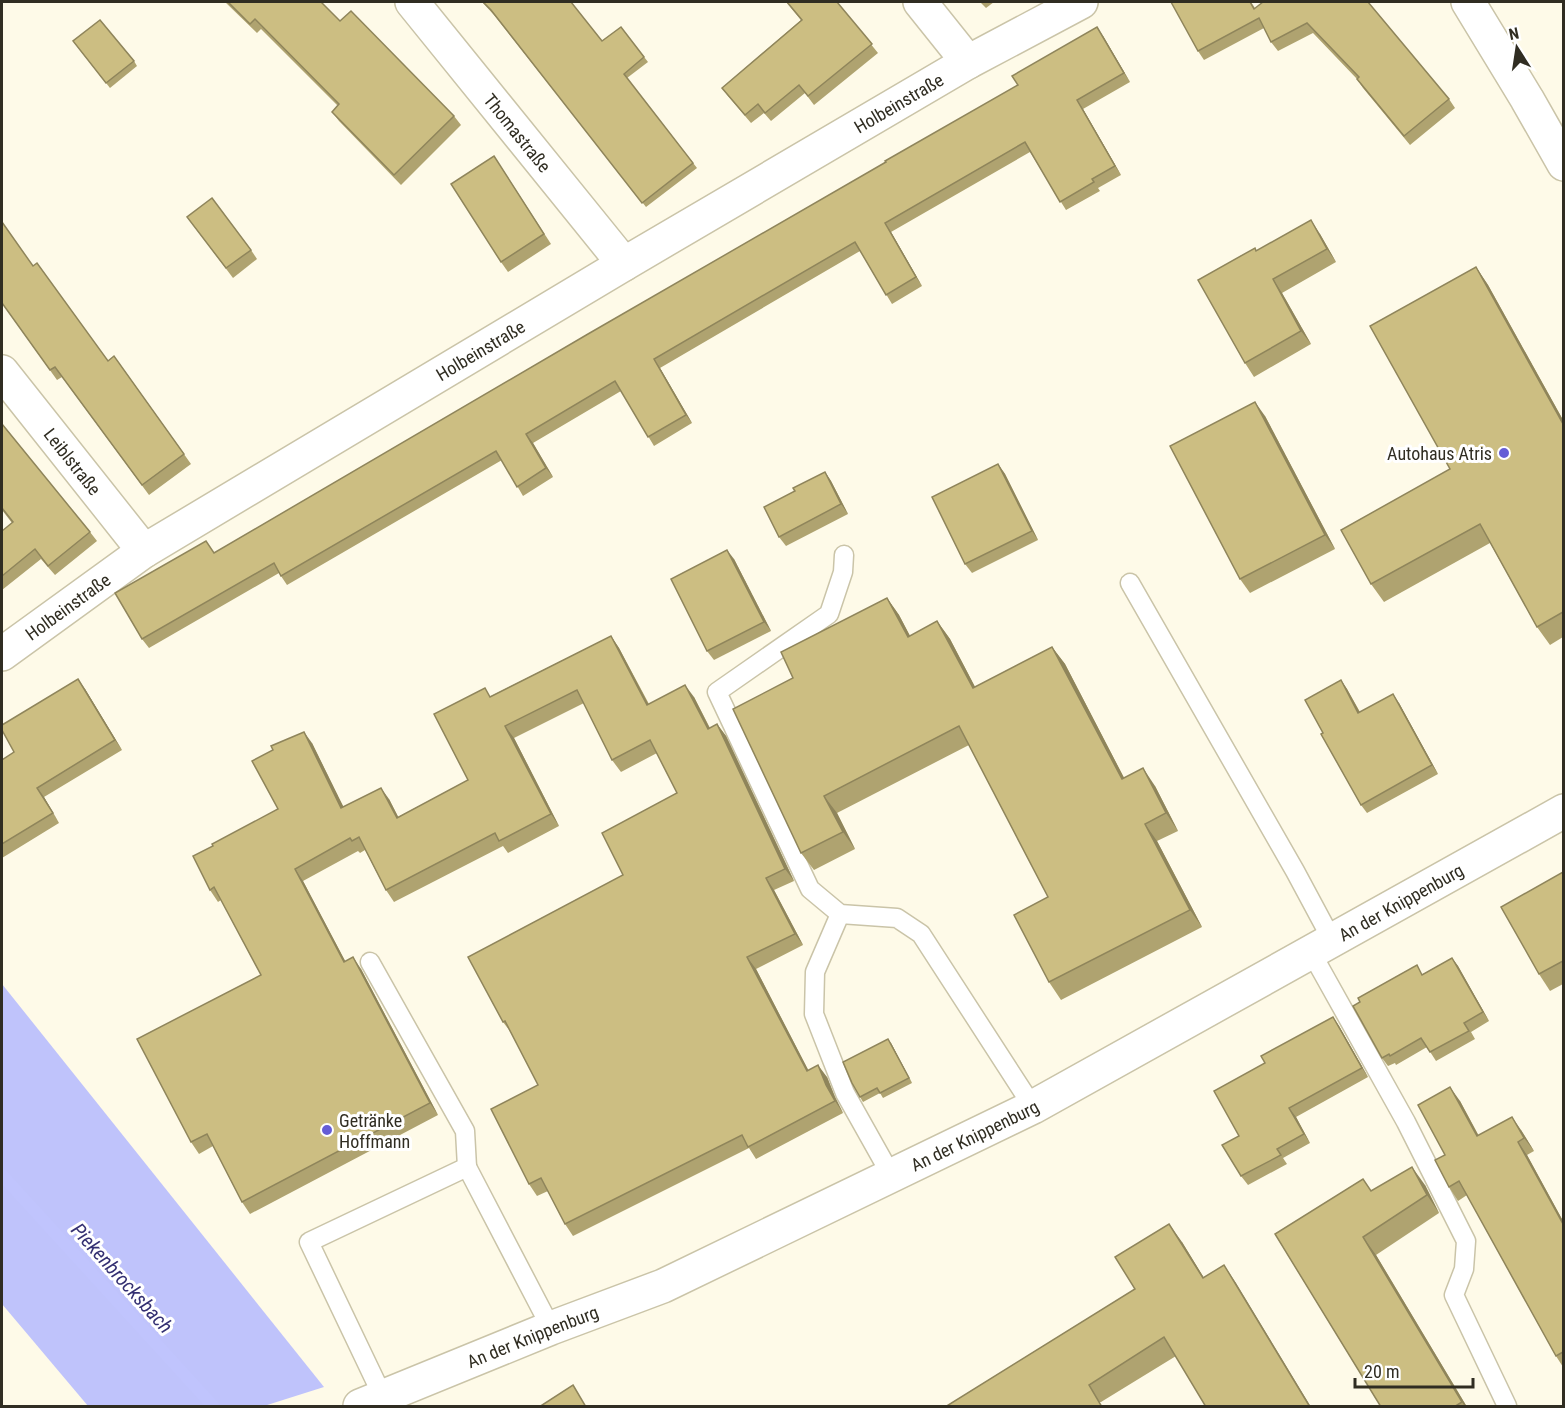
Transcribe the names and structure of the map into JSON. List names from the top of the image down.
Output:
{
  "streets": {
    "street": [
      "Holbeinstraße",
      "Thomastraße",
      "Leiblstraße",
      "An der Knippenburg"
    ]
  },
  "crossings": [
    ["Holbeinstraße", "Thomastraße"],
    ["Holbeinstraße", "Leiblstraße"]
  ],
  "water": ["Piekenbrocksbach"],
  "places": ["Autohaus Atris", "Getränke Hoffmann"],
  "scale_bar": "20 m",
  "north": "top"
}
